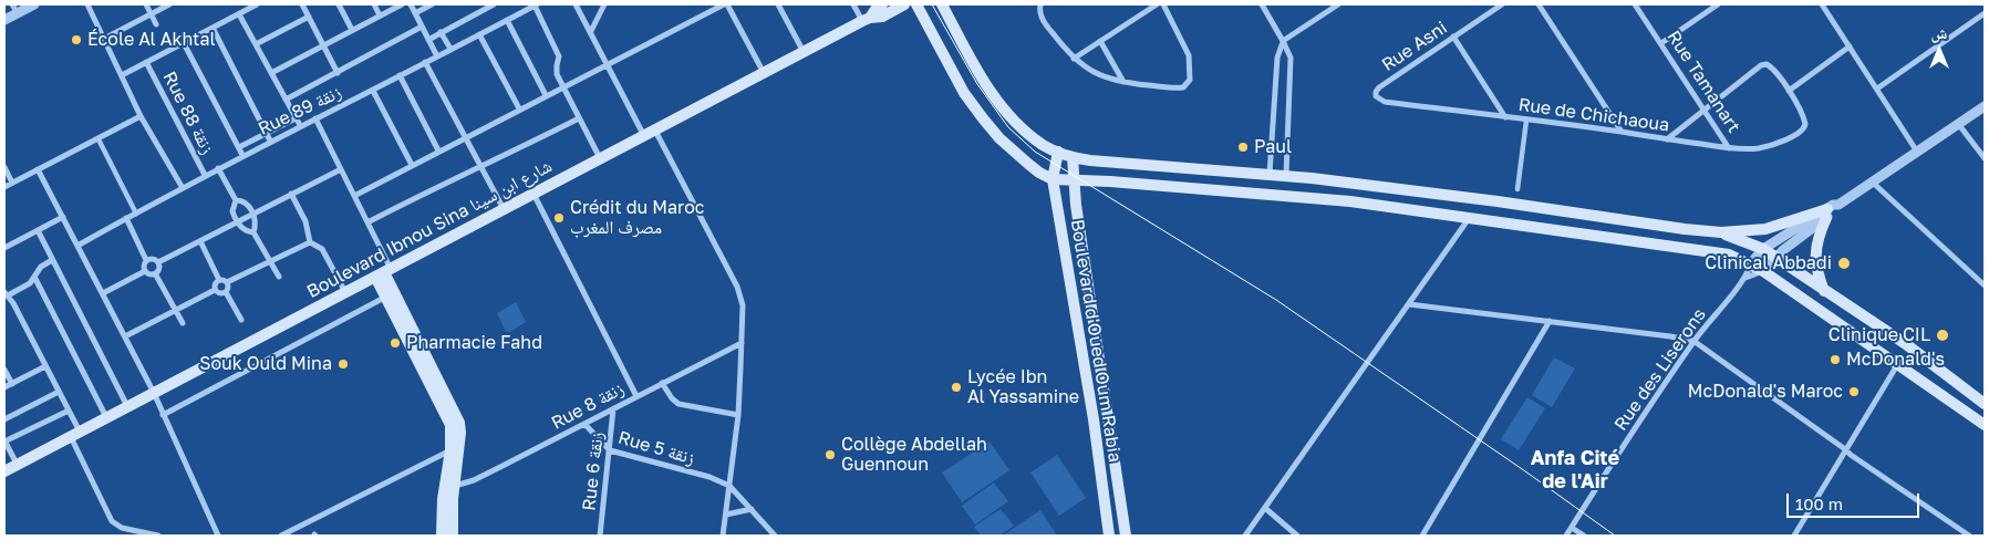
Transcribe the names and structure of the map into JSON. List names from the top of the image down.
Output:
{
  "streets": {
    "main road": ["Boulevard Ibnou Sina شارع ابن سينا", "Boulevard d'Oued Oum Rabia"],
    "street": [
      "Rue Asni",
      "Rue Tamanart",
      "Rue 89 زنقة",
      "Rue 88 زنقة",
      "Rue de Chichaoua",
      "Rue des Liserons",
      "Rue 8 زنقة",
      "Rue 5 زنقة",
      "Rue 6 زنقة"
    ]
  },
  "crossings": [
    ["Rue Asni", "Rue de Chichaoua"],
    ["Rue Tamanart", "Rue de Chichaoua"],
    ["Rue 89 زنقة", "Rue 88 زنقة"],
    ["Rue 8 زنقة", "Rue 5 زنقة"],
    ["Rue 8 زنقة", "Rue 6 زنقة"],
    ["Rue 5 زنقة", "Rue 6 زنقة"]
  ],
  "districts": ["Anfa Cité de l'Air"],
  "places": [
    "École Al Akhtal",
    "Paul",
    "Crédit du Maroc مصرف المغرب",
    "Clinical Abbadi",
    "Clinique CIL",
    "Pharmacie Fahd",
    "McDonald's",
    "Souk Ould Mina",
    "Lycée Ibn Al Yassamine",
    "McDonald's Maroc",
    "Collège Abdellah Guennoun"
  ],
  "scale_bar": "100 m",
  "north": "top"
}
